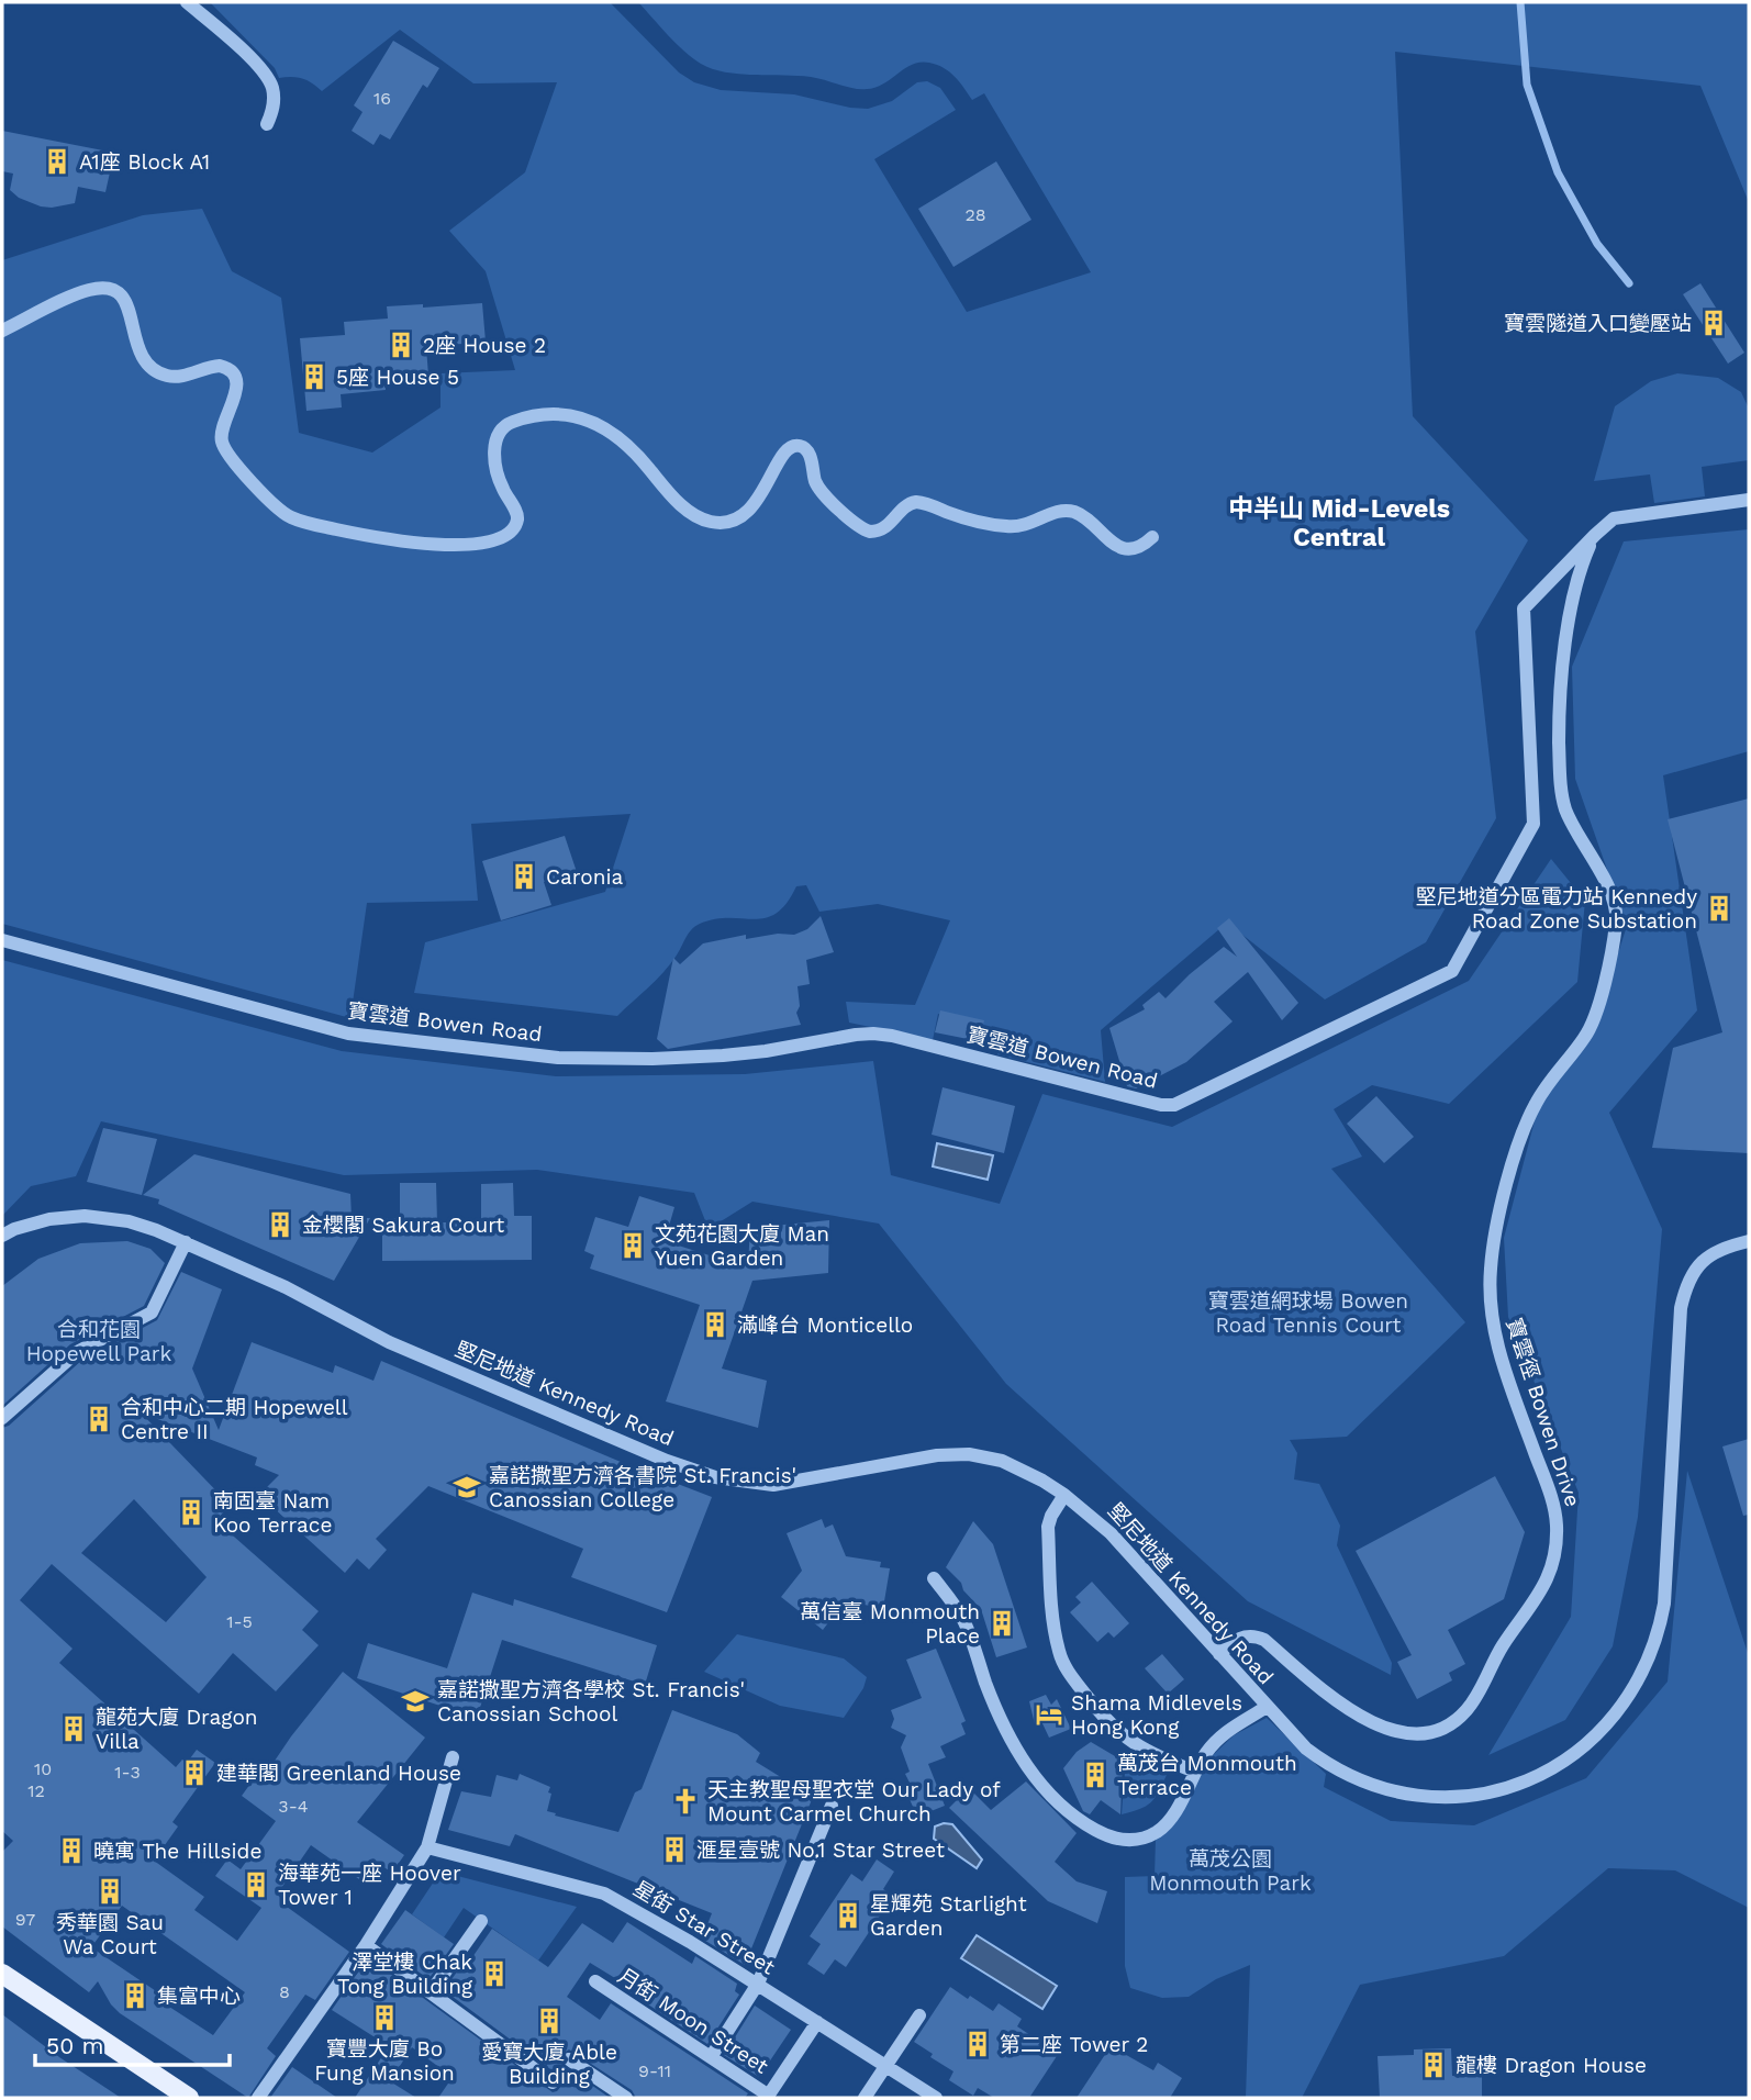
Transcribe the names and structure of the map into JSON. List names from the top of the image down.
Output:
{
  "streets": {
    "street": [
      "寶雲道 Bowen Road",
      "堅尼地道 Kennedy Road",
      "寶雲徑 Bowen Drive",
      "星街 Star Street",
      "月街 Moon Street"
    ]
  },
  "crossings": [
    ["寶雲道 Bowen Road", "寶雲徑 Bowen Drive"],
    ["堅尼地道 Kennedy Road", "寶雲徑 Bowen Drive"]
  ],
  "districts": ["中半山 Mid-Levels Central"],
  "parks": ["寶雲道網球場 Bowen Road Tennis Court", "合和花園 Hopewell Park", "萬茂公園 Monmouth Park"],
  "places": {
    "building": [
      "A1座 Block A1",
      "寶雲隧道入口變壓站",
      "2座 House 2",
      "5座 House 5",
      "Caronia",
      "堅尼地道分區電力站 Kennedy Road Zone Substation",
      "金櫻閣 Sakura Court",
      "文苑花園大廈 Man Yuen Garden",
      "滿峰台 Monticello",
      "合和中心二期 Hopewell Centre II",
      "南固臺 Nam Koo Terrace",
      "萬信臺 Monmouth Place",
      "龍苑大廈 Dragon Villa",
      "建華閣 Greenland House",
      "萬茂台 Monmouth Terrace",
      "滙星壹號 No.1 Star Street",
      "曉寓 The Hillside",
      "海華苑一座 Hoover Tower 1",
      "秀華園 Sau Wa Court",
      "星輝苑 Starlight Garden",
      "澤堂樓 Chak Tong Building",
      "集富中心",
      "寶豐大廈 Bo Fung Mansion",
      "愛寶大廈 Able Building",
      "第二座 Tower 2",
      "龍樓 Dragon House"
    ],
    "school or university": ["嘉諾撒聖方濟各書院 St. Francis' Canossian College", "嘉諾撒聖方濟各學校 St. Francis' Canossian School"],
    "hotel": ["Shama Midlevels Hong Kong"],
    "church": ["天主教聖母聖衣堂 Our Lady of Mount Carmel Church"]
  },
  "house_numbers": [
    "16",
    "28",
    "1-5",
    "10",
    "1-3",
    "12",
    "3-4",
    "97",
    "8",
    "9-11"
  ],
  "scale_bar": "50 m"
}
